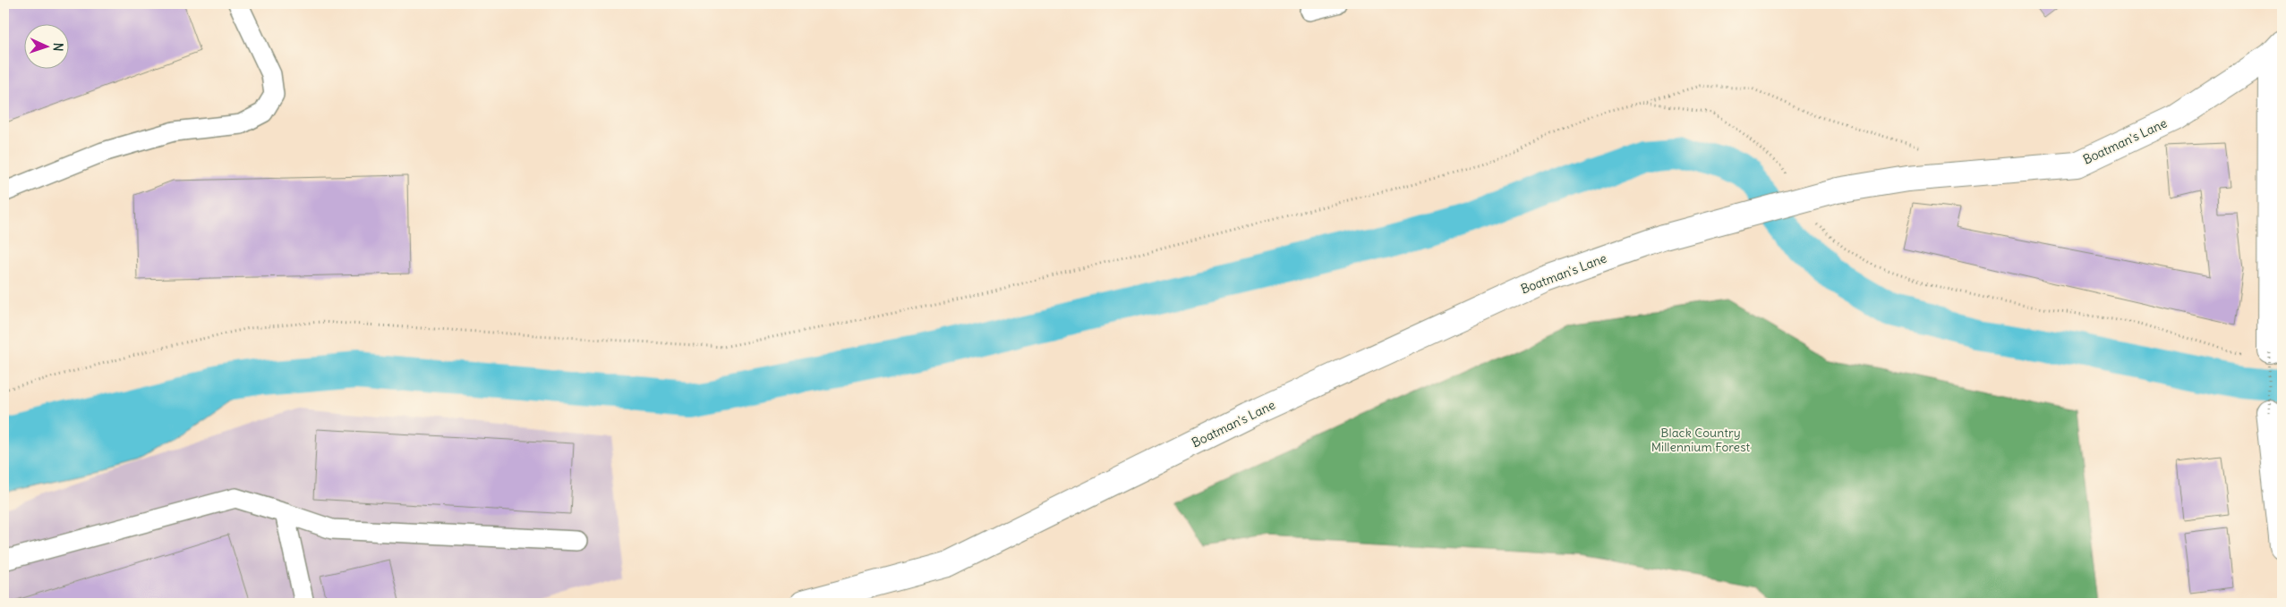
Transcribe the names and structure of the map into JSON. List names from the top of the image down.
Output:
{
  "streets": {
    "street": ["Boatman's Lane"]
  },
  "parks": ["Black Country Millennium Forest"],
  "north": "right"
}
